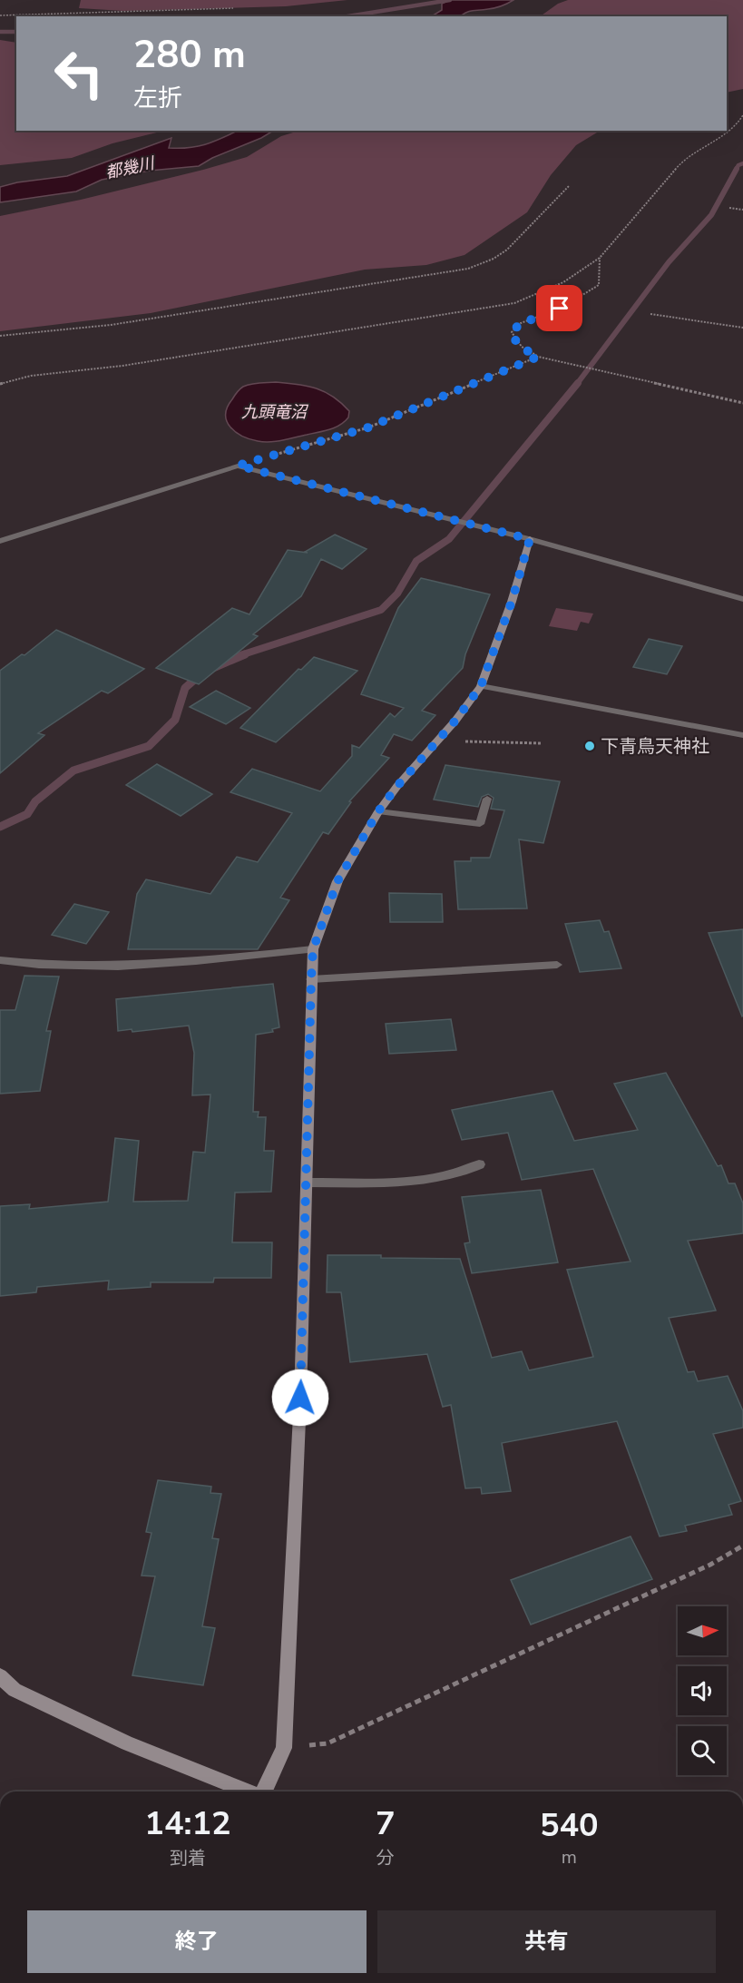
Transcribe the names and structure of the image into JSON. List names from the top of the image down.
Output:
{
  "water": ["都幾川", "九頭竜沼"],
  "places": ["下青鳥天神社"],
  "north": "right",
  "page": {
    "turn": ["280 m", "左折"],
    "eta": [
      "14:12",
      "到着",
      "7",
      "分",
      "540",
      "m"
    ],
    "buttons": ["終了", "共有"]
  }
}
